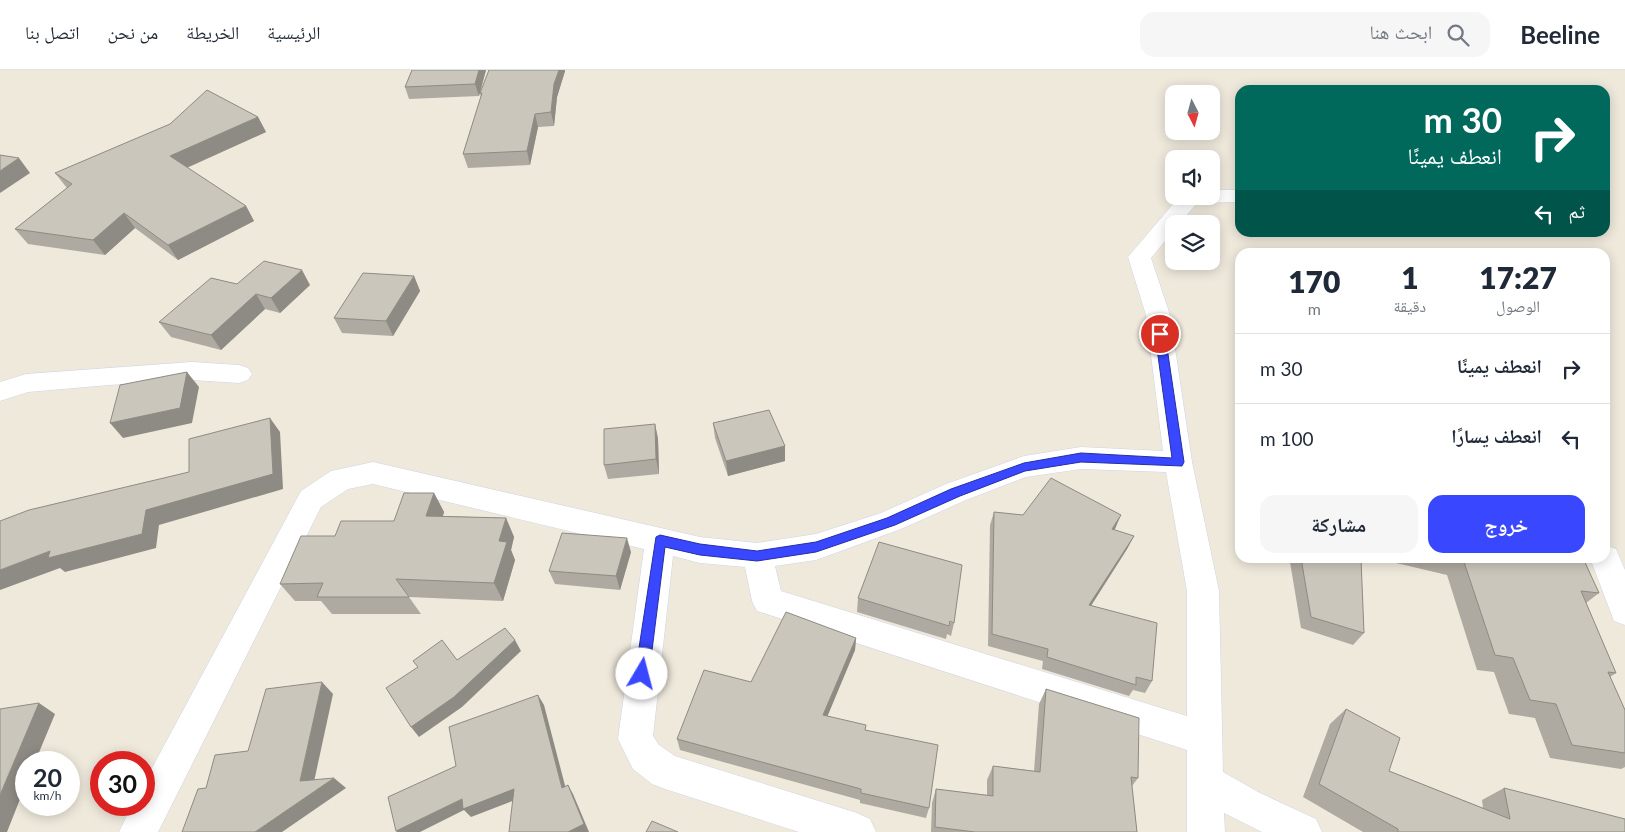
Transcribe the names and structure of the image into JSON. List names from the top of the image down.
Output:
{
  "north": "bottom",
  "page": {
    "header": "Beeline",
    "search": "ابحث هنا",
    "nav": [
      "الرئيسية",
      "الخريطة",
      "من نحن",
      "اتصل بنا"
    ],
    "turn": ["30 m", "انعطف يمينًا"],
    "then": "ثم",
    "eta": [
      "17:27",
      "الوصول",
      "1",
      "دقيقة",
      "170",
      "m"
    ],
    "list": [
      {
        "name": "انعطف يمينًا",
        "value": "30 m"
      },
      {
        "name": "انعطف يسارًا",
        "value": "100 m"
      }
    ],
    "buttons": ["خروج", "مشاركة"],
    "speed": "20 km/h",
    "limit": "30"
  }
}
